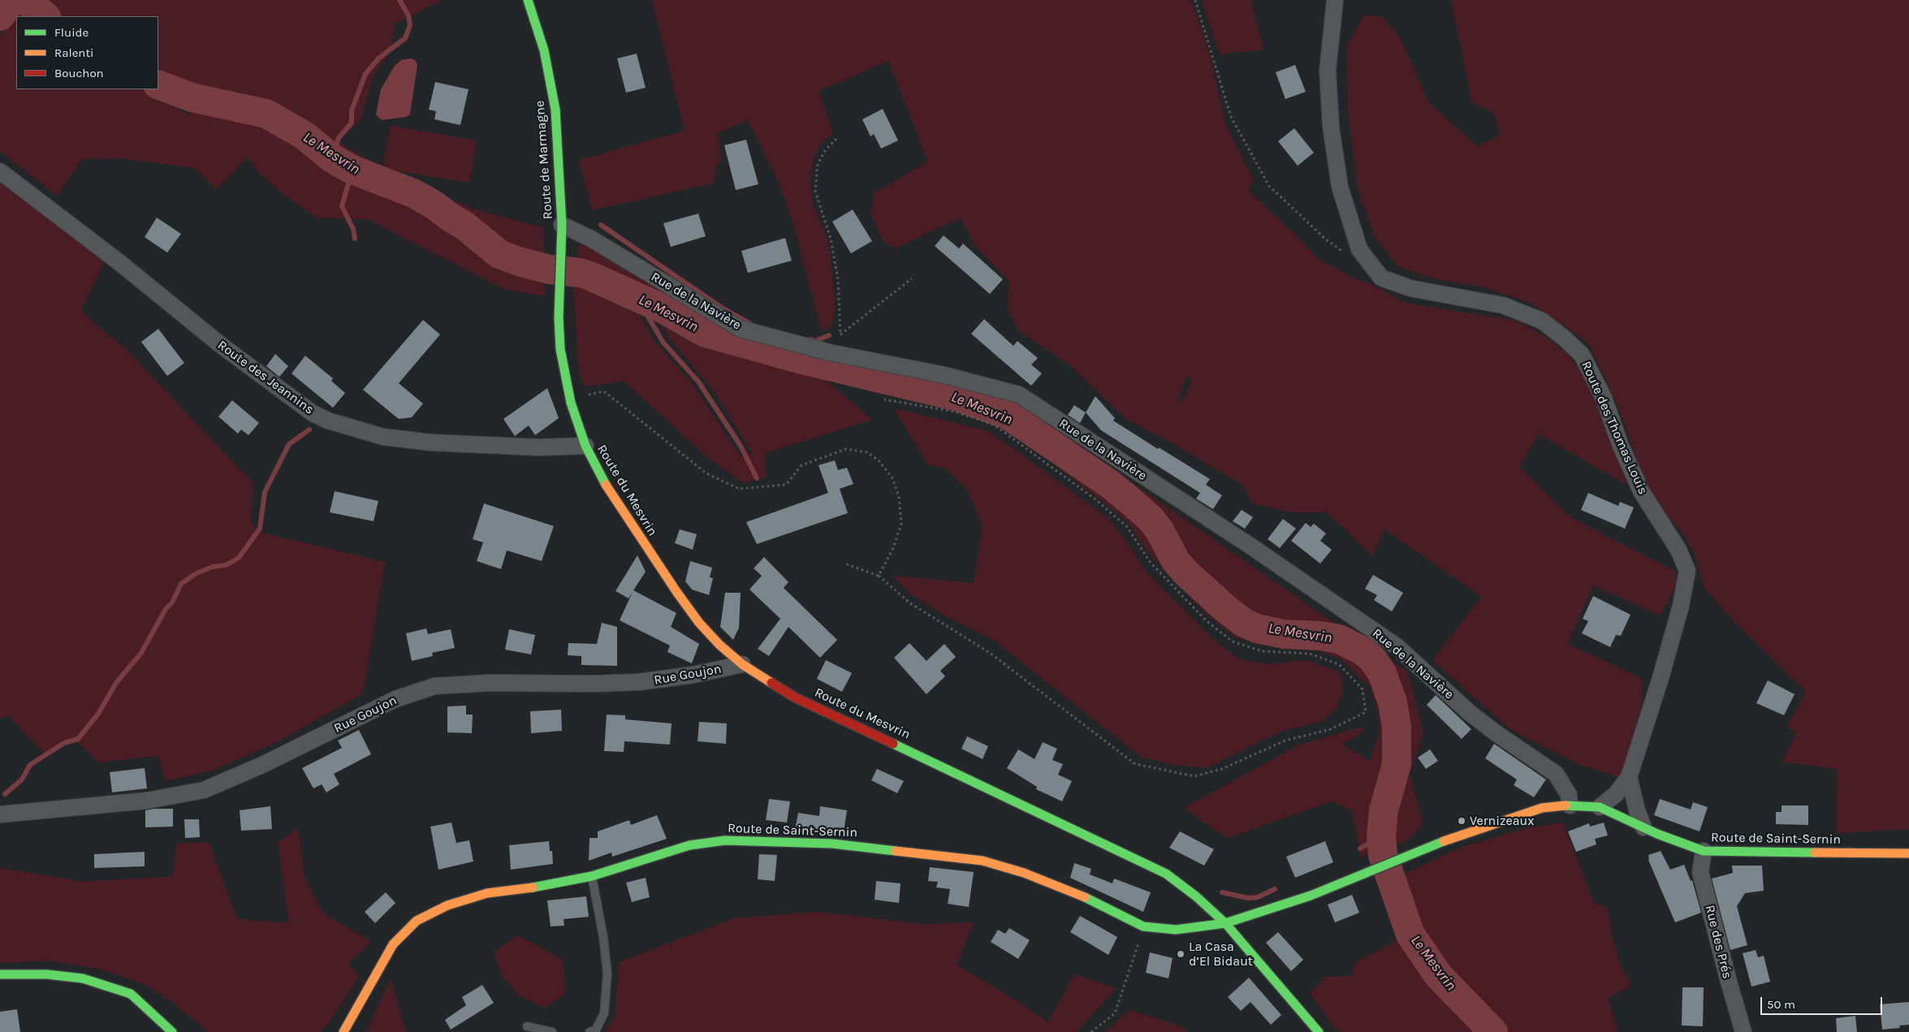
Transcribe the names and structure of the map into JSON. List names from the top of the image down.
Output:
{
  "streets": {
    "street": [
      "Route de Marmagne",
      "Rue de la Navière",
      "Route des Jeannins",
      "Route des Thomas Louis",
      "Route du Mesvrin",
      "Rue Goujon",
      "Route de Saint-Sernin",
      "Rue des Prés"
    ]
  },
  "crossings": [
    ["Route de Marmagne", "Rue de la Navière"],
    ["Route de Marmagne", "Route du Mesvrin"],
    ["Rue de la Navière", "Route de Saint-Sernin"],
    ["Route des Jeannins", "Route du Mesvrin"],
    ["Route des Thomas Louis", "Route de Saint-Sernin"],
    ["Route du Mesvrin", "Rue Goujon"],
    ["Route du Mesvrin", "Route de Saint-Sernin"],
    ["Route de Saint-Sernin", "Rue des Prés"]
  ],
  "water": ["Le Mesvrin"],
  "places": ["Vernizeaux", "La Casa d’El Bidaut"],
  "legend": ["Fluide", "Ralenti", "Bouchon"],
  "scale_bar": "50 m"
}
